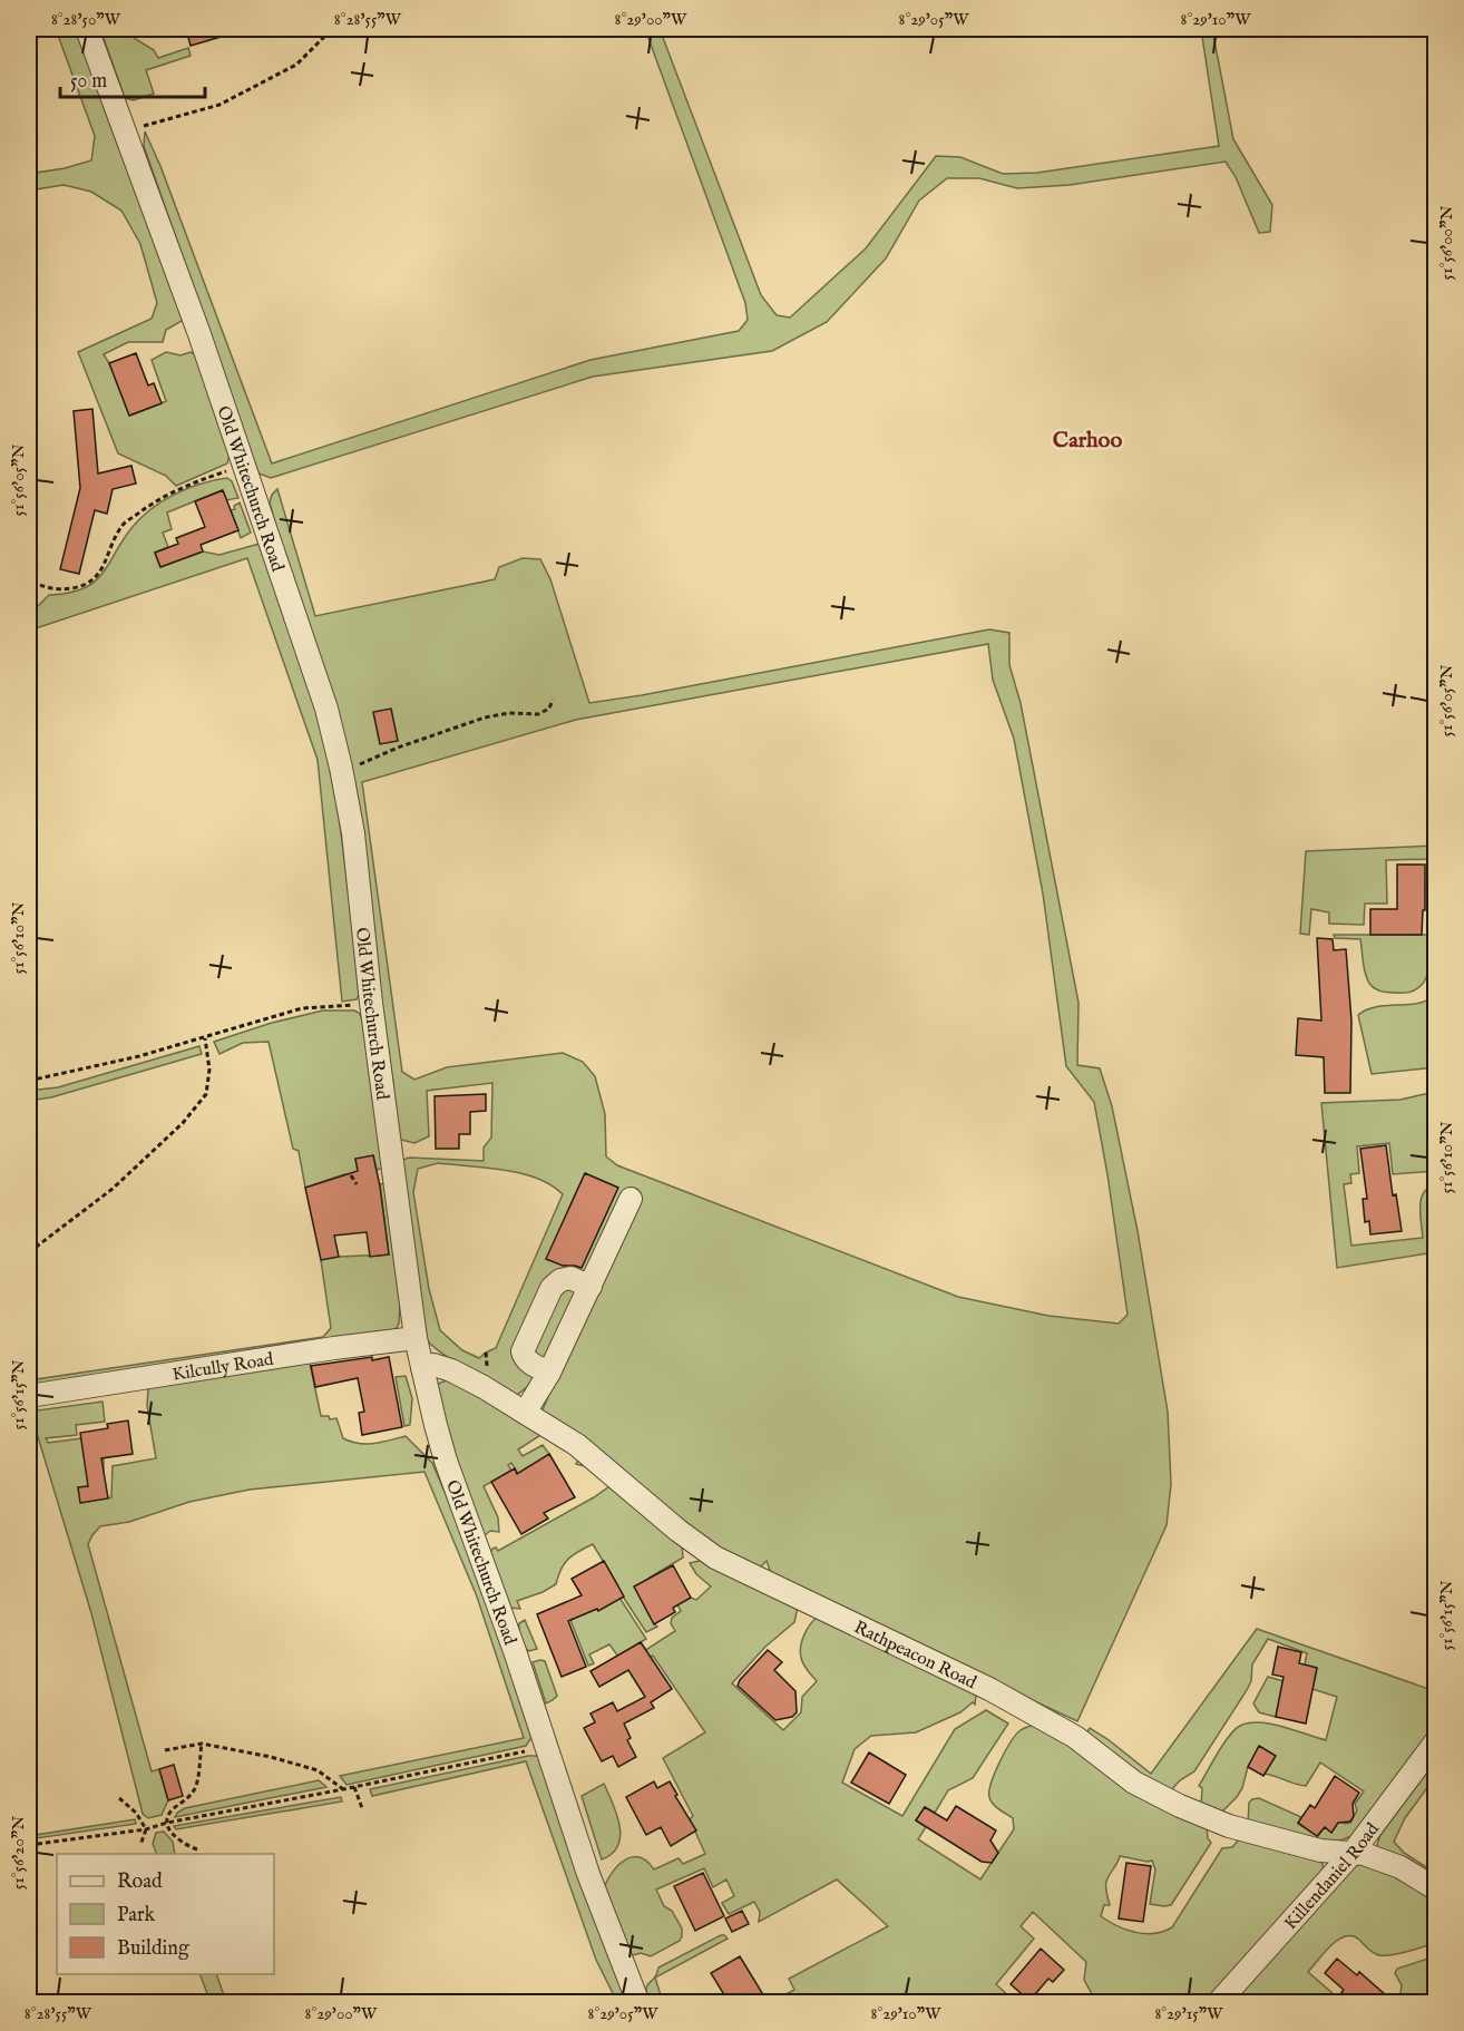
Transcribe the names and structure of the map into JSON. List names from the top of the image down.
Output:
{
  "streets": {
    "street": [
      "Old Whitechurch Road",
      "Kilcully Road",
      "Rathpeacon Road",
      "Killendaniel Road"
    ]
  },
  "crossings": [
    ["Old Whitechurch Road", "Kilcully Road"],
    ["Old Whitechurch Road", "Rathpeacon Road"],
    ["Rathpeacon Road", "Killendaniel Road"]
  ],
  "districts": ["Carhoo"],
  "legend": ["Road", "Park", "Building"],
  "scale_bar": "50 m",
  "coordinates": [
    "8°28'50\"W",
    "8°28'55\"W",
    "8°29'00\"W",
    "8°29'05\"W",
    "8°29'10\"W",
    "51°56'00\"N",
    "51°56'05\"N",
    "51°56'10\"N",
    "51°56'15\"N",
    "51°56'20\"N",
    "8°29'15\"W"
  ]
}
